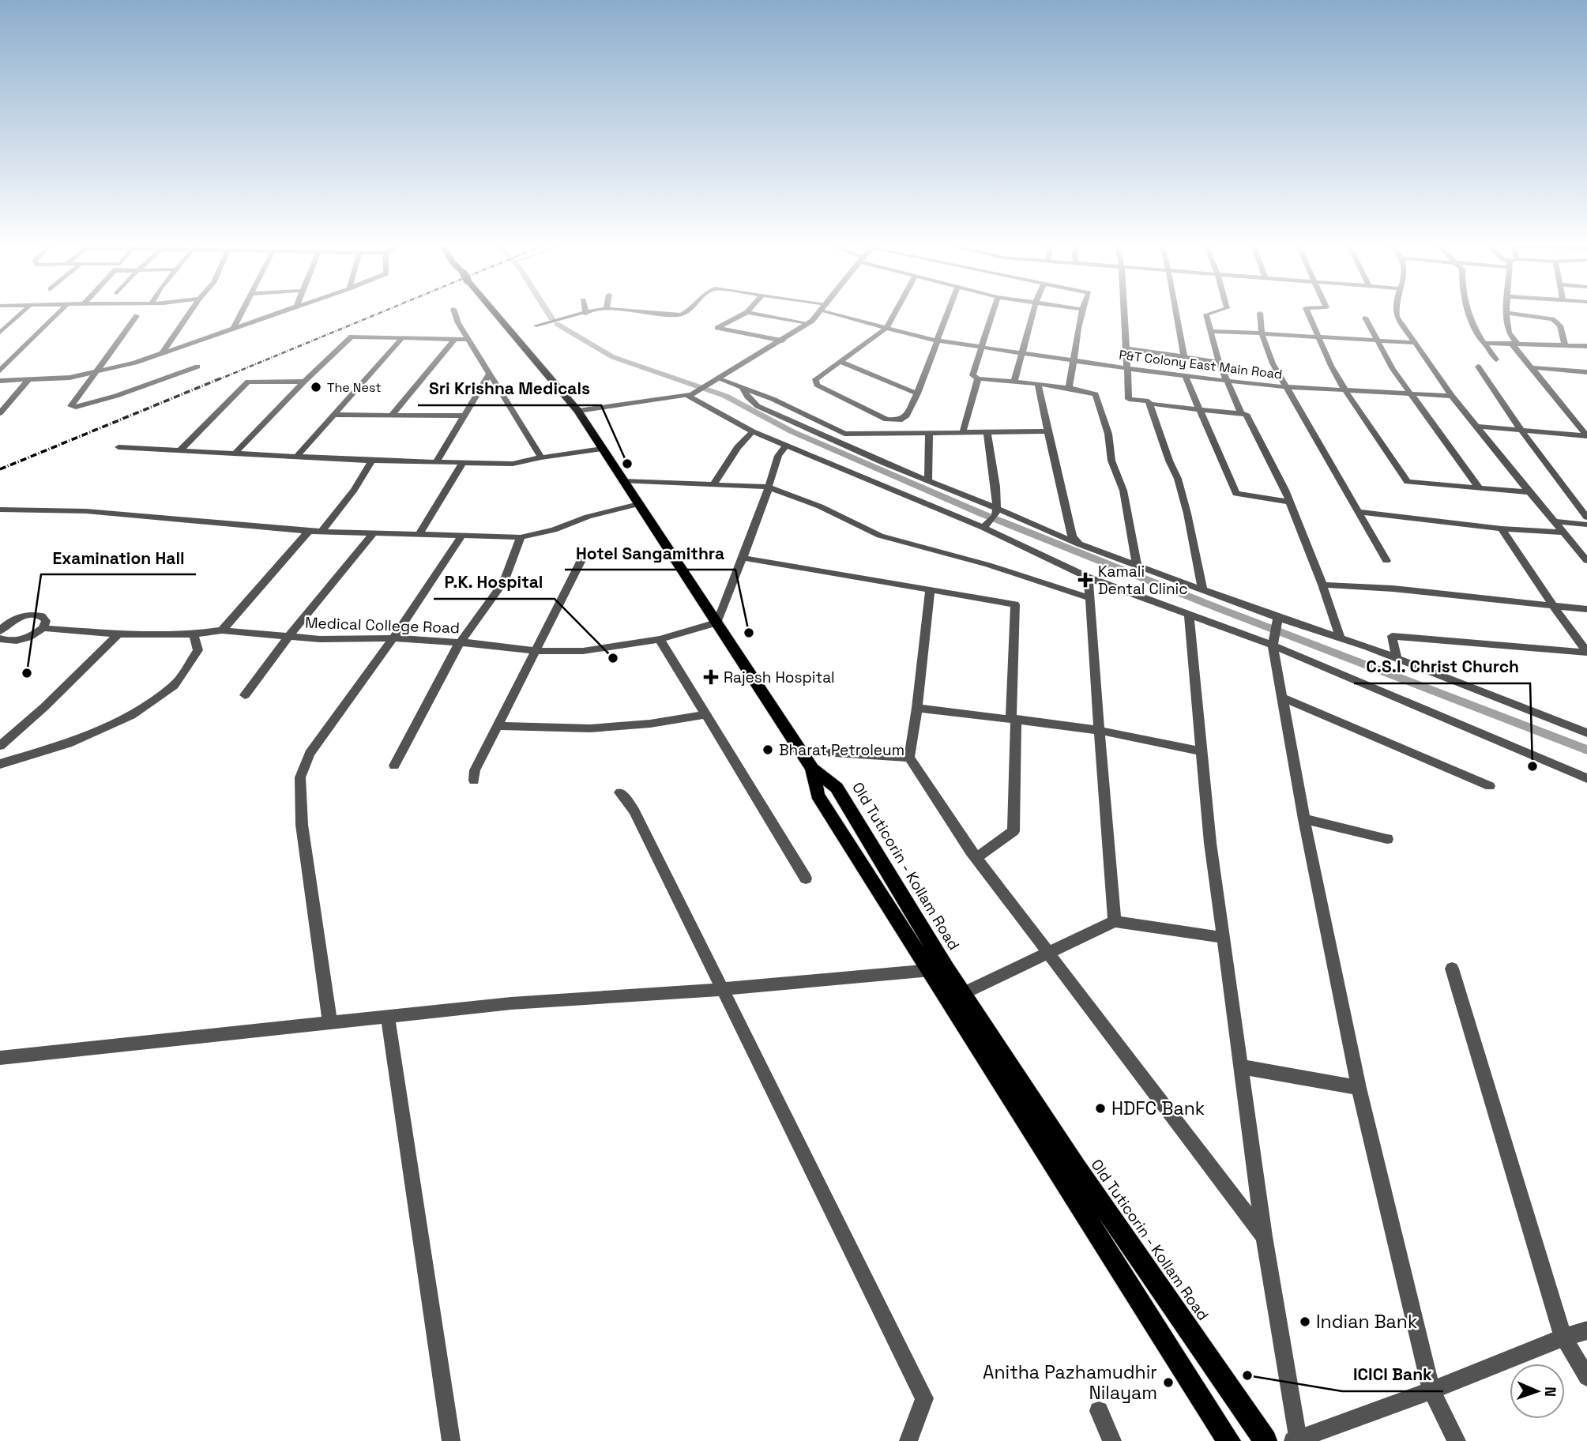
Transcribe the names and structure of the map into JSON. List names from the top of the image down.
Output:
{
  "streets": {
    "main road": ["Old Tuticorin - Kollam Road"],
    "street": ["P&T Colony East Main Road", "Medical College Road"]
  },
  "crossings": [
    ["Medical College Road", "Old Tuticorin - Kollam Road"]
  ],
  "places": {
    "other": [
      "The Nest",
      "Sri Krishna Medicals",
      "Hotel Sangamithra",
      "P.K. Hospital",
      "Examination Hall",
      "Bharat Petroleum",
      "C.S.I. Christ Church",
      "HDFC Bank",
      "Indian Bank",
      "ICICI Bank",
      "Anitha Pazhamudhir Nilayam"
    ],
    "health": ["Kamali Dental Clinic", "Rajesh Hospital"]
  },
  "north": "right"
}
